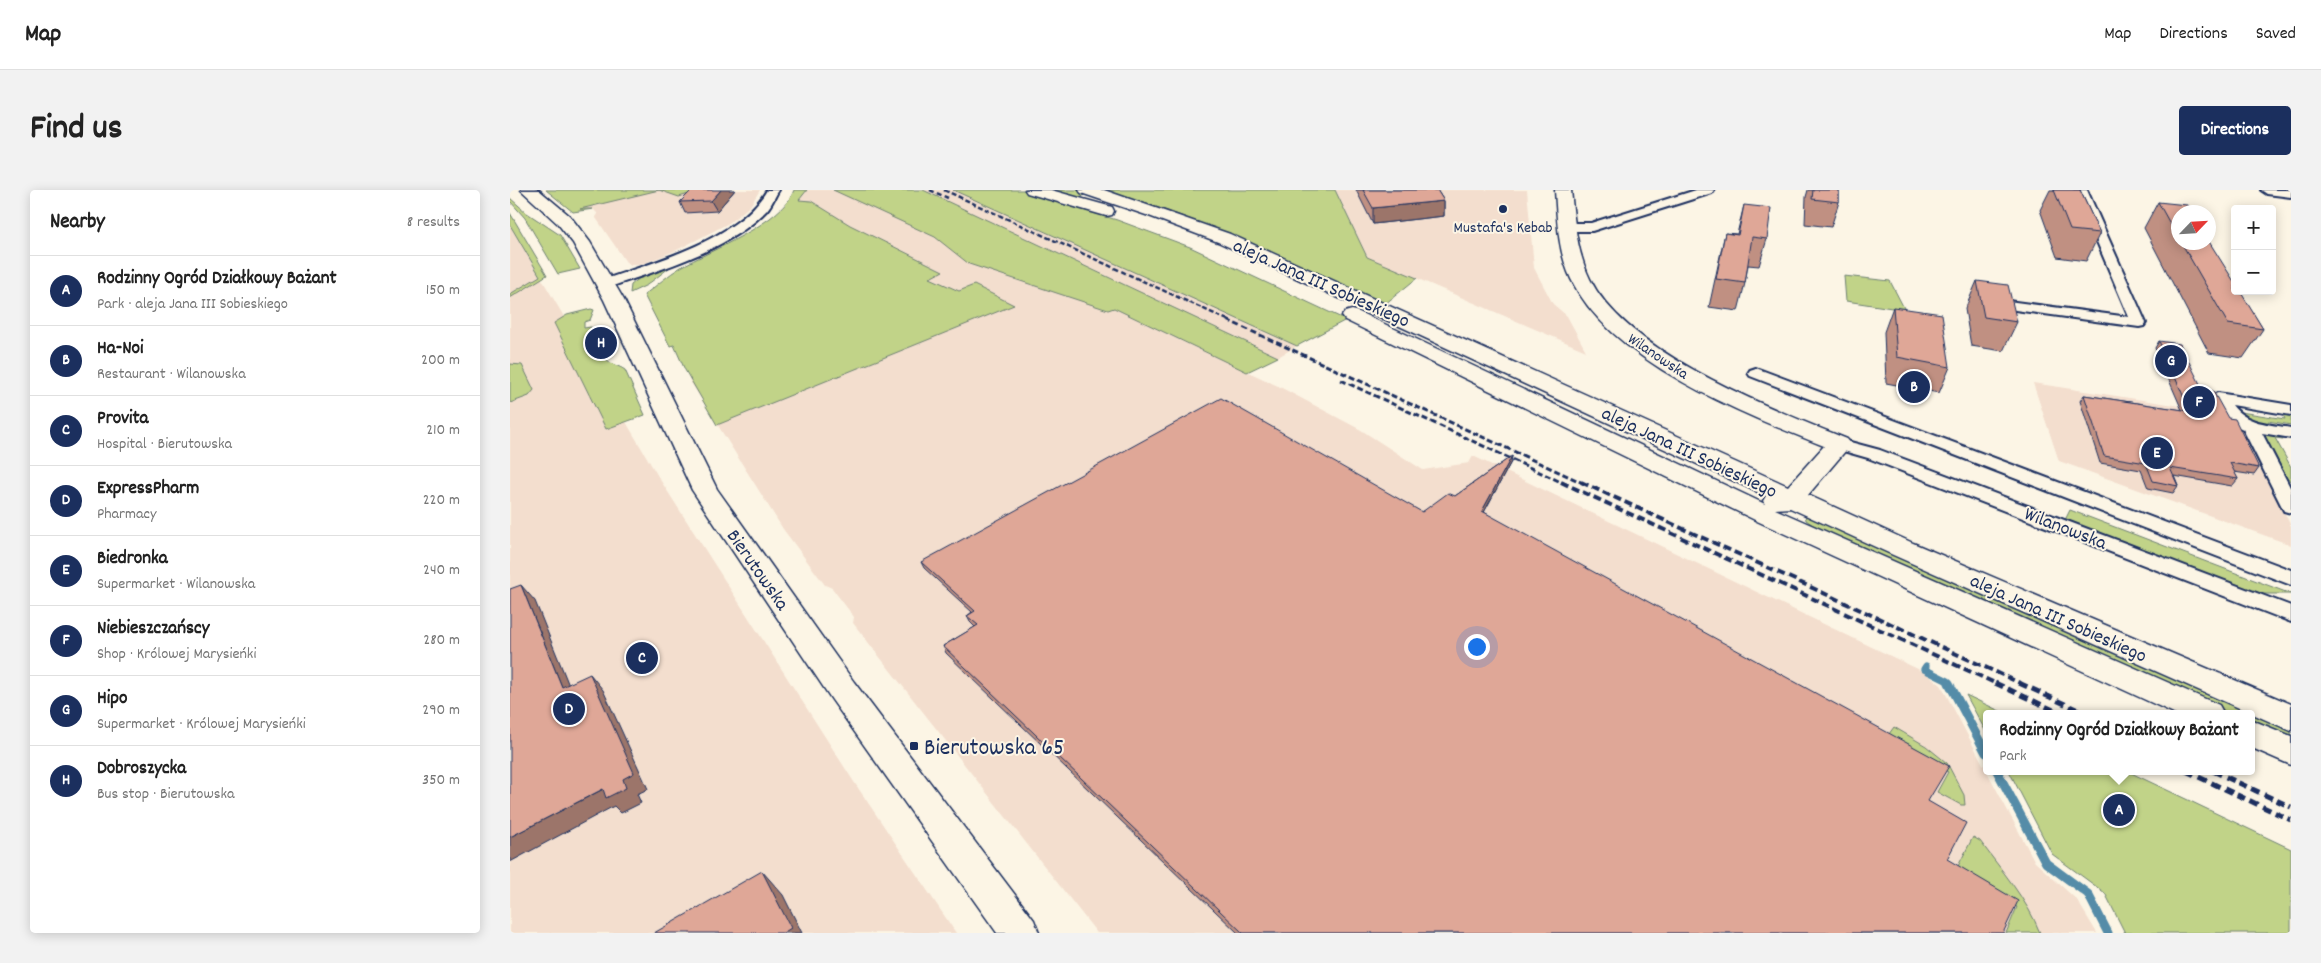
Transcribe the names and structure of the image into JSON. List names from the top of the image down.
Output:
{
  "streets": {
    "main road": ["aleja Jana III Sobieskiego", "Wilanowska", "Bierutowska"]
  },
  "places": {
    "other": ["Mustafa's Kebab"],
    "transit": ["Bierutowska 65"]
  },
  "north": "top right",
  "page": {
    "header": "Map",
    "nav": ["Map", "Directions", "Saved"],
    "title": "Find us",
    "buttons": "Directions",
    "heading": ["Nearby", "8 results"],
    "map_buttons": ["+", "−"],
    "list": [
      {
        "mark": "A",
        "name": "Rodzinny Ogród Działkowy Bażant",
        "note": "Park · aleja Jana III Sobieskiego",
        "value": "150 m"
      },
      {
        "mark": "B",
        "name": "Ha-Noi",
        "note": "Restaurant · Wilanowska",
        "value": "200 m"
      },
      {
        "mark": "C",
        "name": "Provita",
        "note": "Hospital · Bierutowska",
        "value": "210 m"
      },
      {
        "mark": "D",
        "name": "ExpressPharm",
        "note": "Pharmacy",
        "value": "220 m"
      },
      {
        "mark": "E",
        "name": "Biedronka",
        "note": "Supermarket · Wilanowska",
        "value": "240 m"
      },
      {
        "mark": "F",
        "name": "Niebieszczańscy",
        "note": "Shop · Królowej Marysieńki",
        "value": "280 m"
      },
      {
        "mark": "G",
        "name": "Hipo",
        "note": "Supermarket · Królowej Marysieńki",
        "value": "290 m"
      },
      {
        "mark": "H",
        "name": "Dobroszycka",
        "note": "Bus stop · Bierutowska",
        "value": "350 m"
      }
    ],
    "pins": [
      "H",
      "G",
      "B",
      "F",
      "E",
      "C",
      "D",
      "A"
    ],
    "popup": ["Rodzinny Ogród Działkowy Bażant", "Park"]
  }
}
